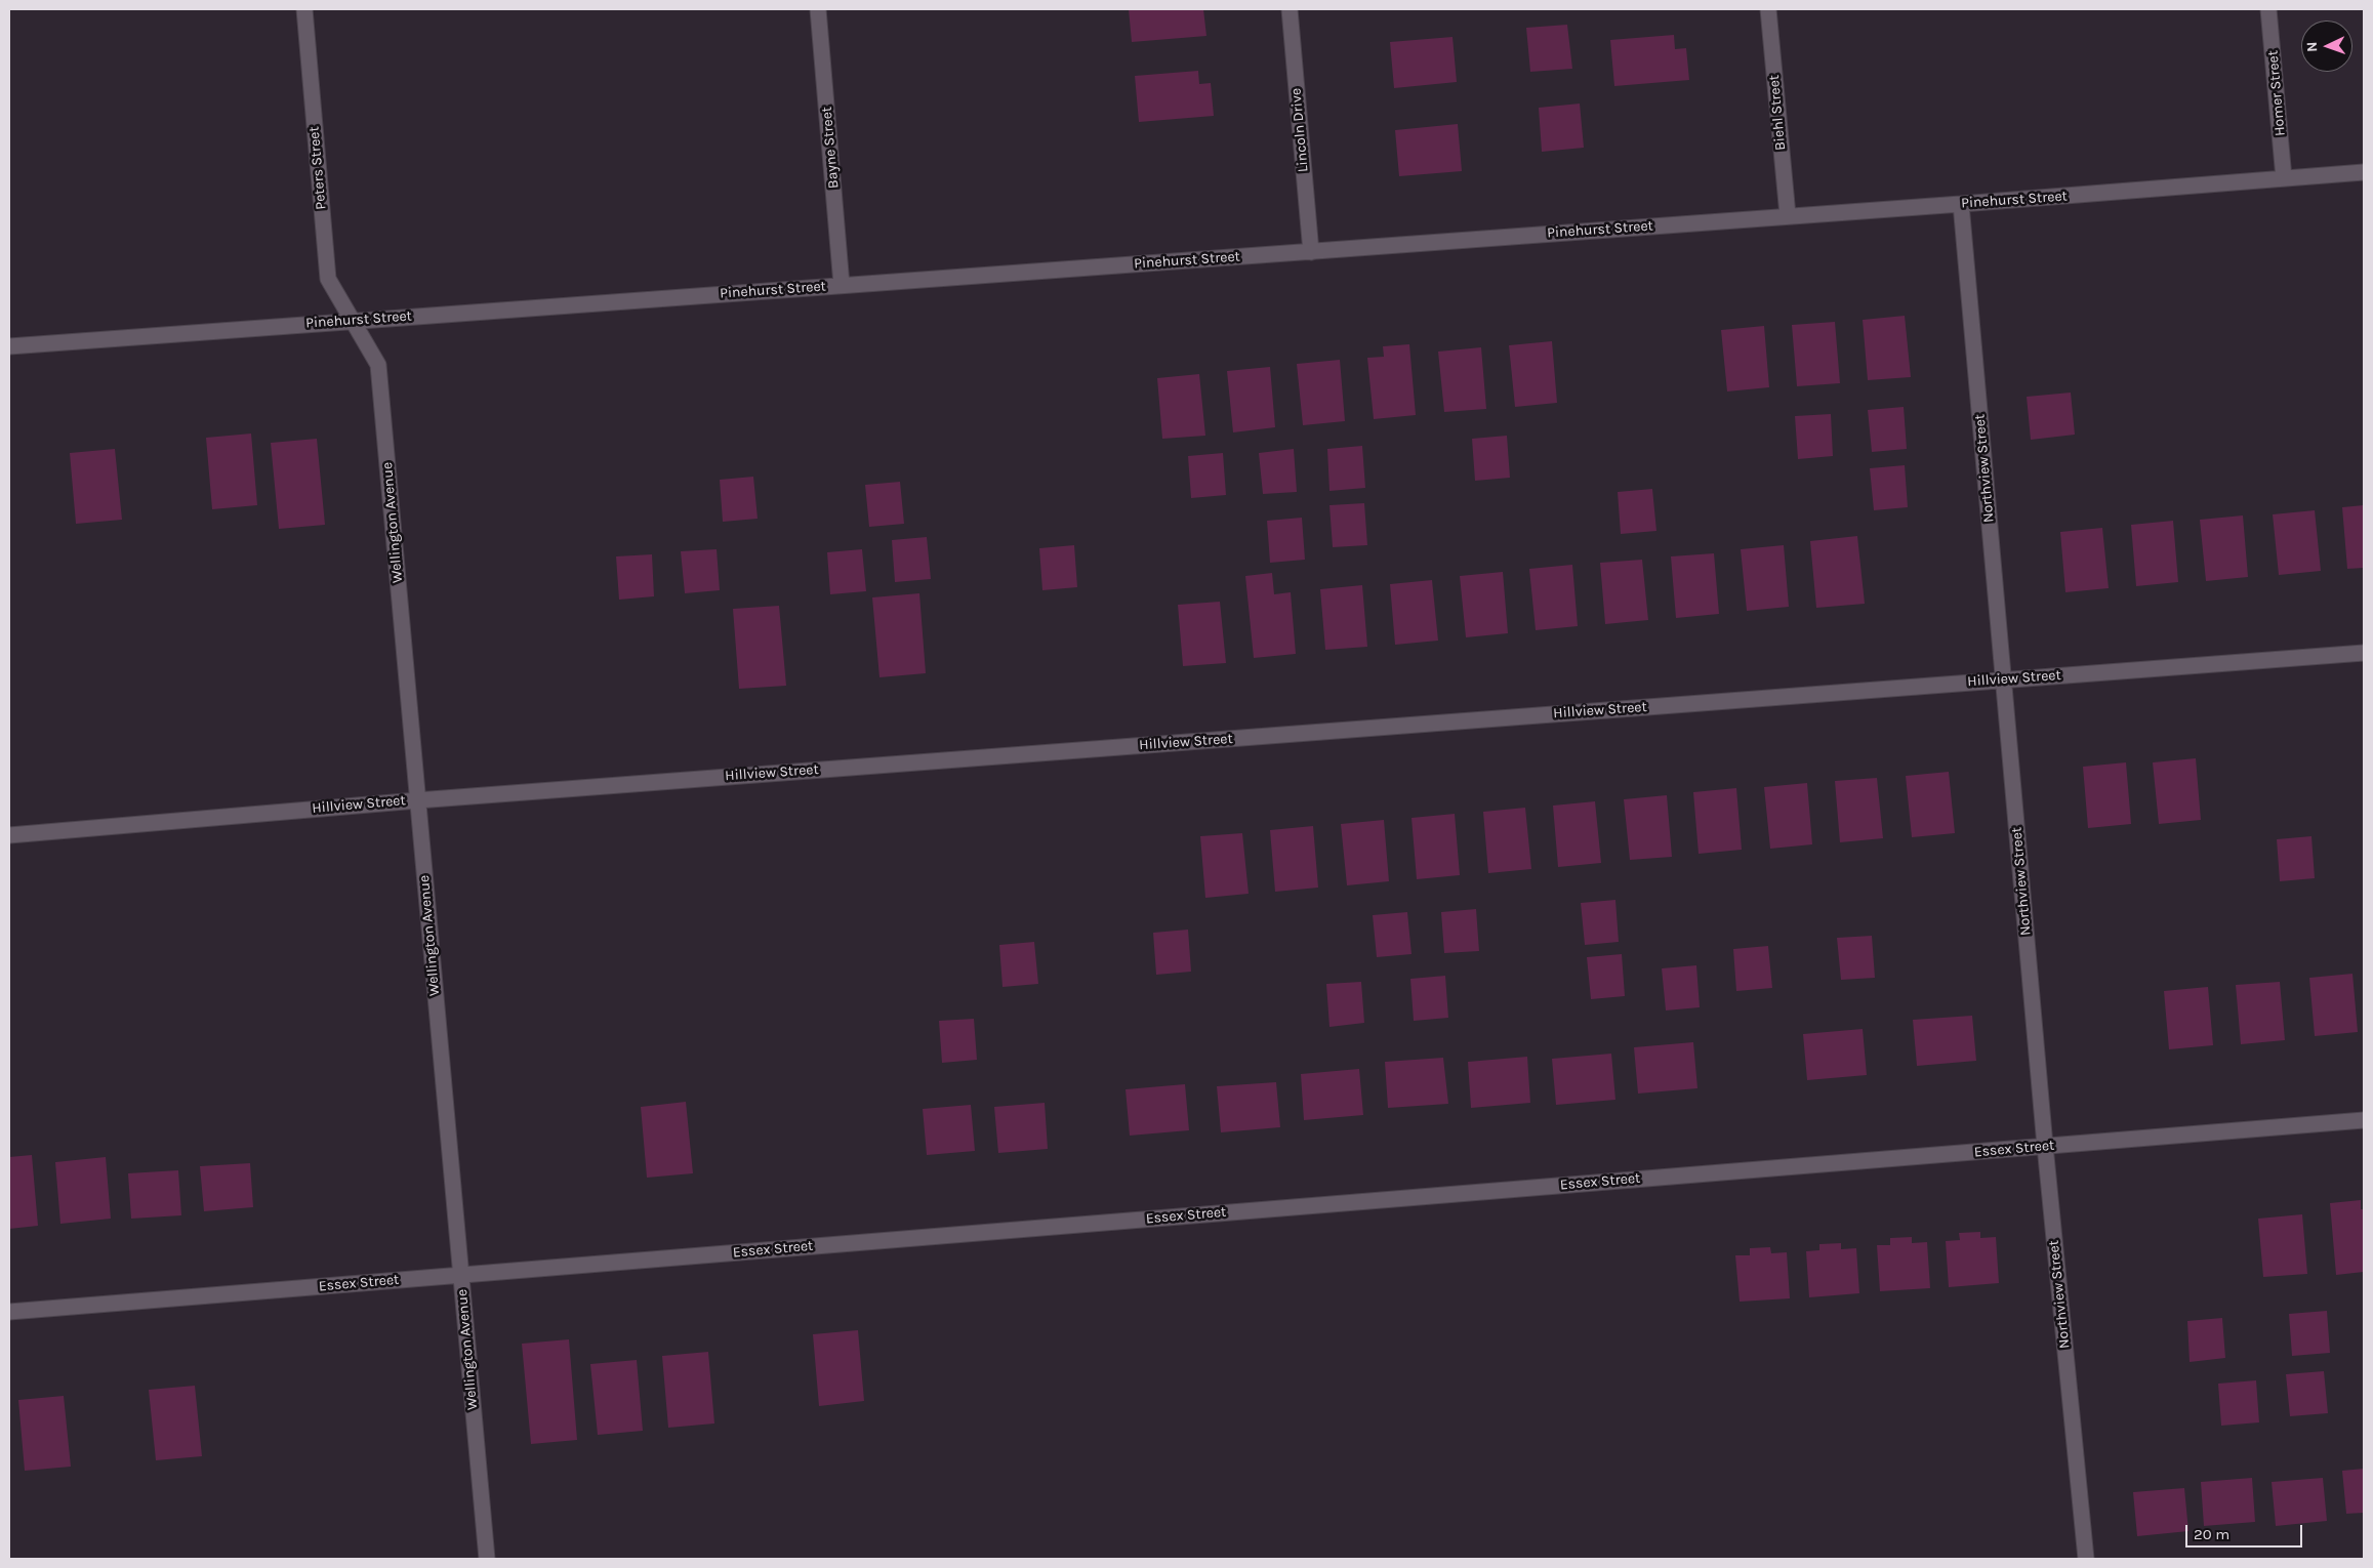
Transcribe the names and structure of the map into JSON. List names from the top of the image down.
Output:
{
  "streets": {
    "street": [
      "Homer Street",
      "Biehl Street",
      "Lincoln Drive",
      "Bayne Street",
      "Peters Street",
      "Pinehurst Street",
      "Northview Street",
      "Wellington Avenue",
      "Hillview Street",
      "Essex Street"
    ]
  },
  "crossings": [
    ["Homer Street", "Pinehurst Street"],
    ["Biehl Street", "Pinehurst Street"],
    ["Lincoln Drive", "Pinehurst Street"],
    ["Bayne Street", "Pinehurst Street"],
    ["Peters Street", "Pinehurst Street"],
    ["Peters Street", "Wellington Avenue"],
    ["Pinehurst Street", "Northview Street"],
    ["Pinehurst Street", "Wellington Avenue"],
    ["Northview Street", "Hillview Street"],
    ["Northview Street", "Essex Street"],
    ["Wellington Avenue", "Hillview Street"],
    ["Wellington Avenue", "Essex Street"]
  ],
  "scale_bar": "20 m",
  "north": "left"
}
